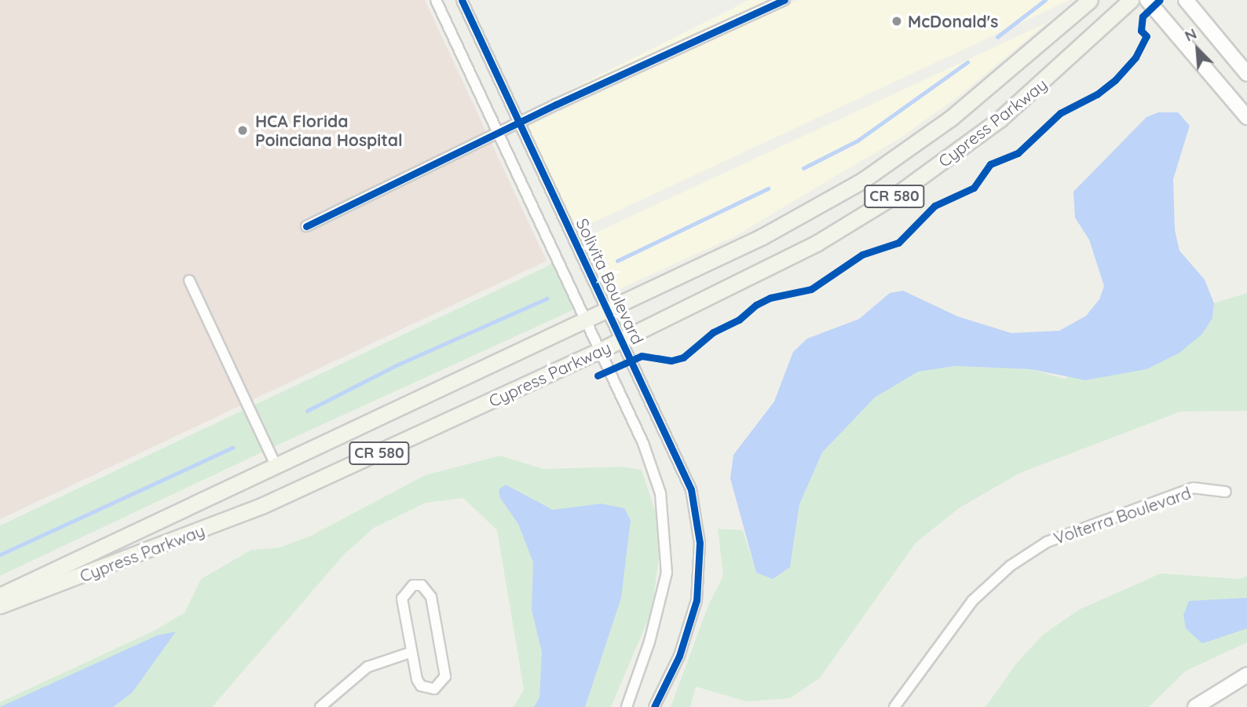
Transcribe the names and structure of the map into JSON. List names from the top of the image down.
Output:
{
  "streets": {
    "main road": ["Cypress Parkway", "CR 580"],
    "street": ["Solivita Boulevard", "Volterra Boulevard"]
  },
  "crossings": [
    ["Cypress Parkway", "Solivita Boulevard"]
  ],
  "places": ["McDonald's", "HCA Florida Poinciana Hospital"],
  "north": "top left"
}
